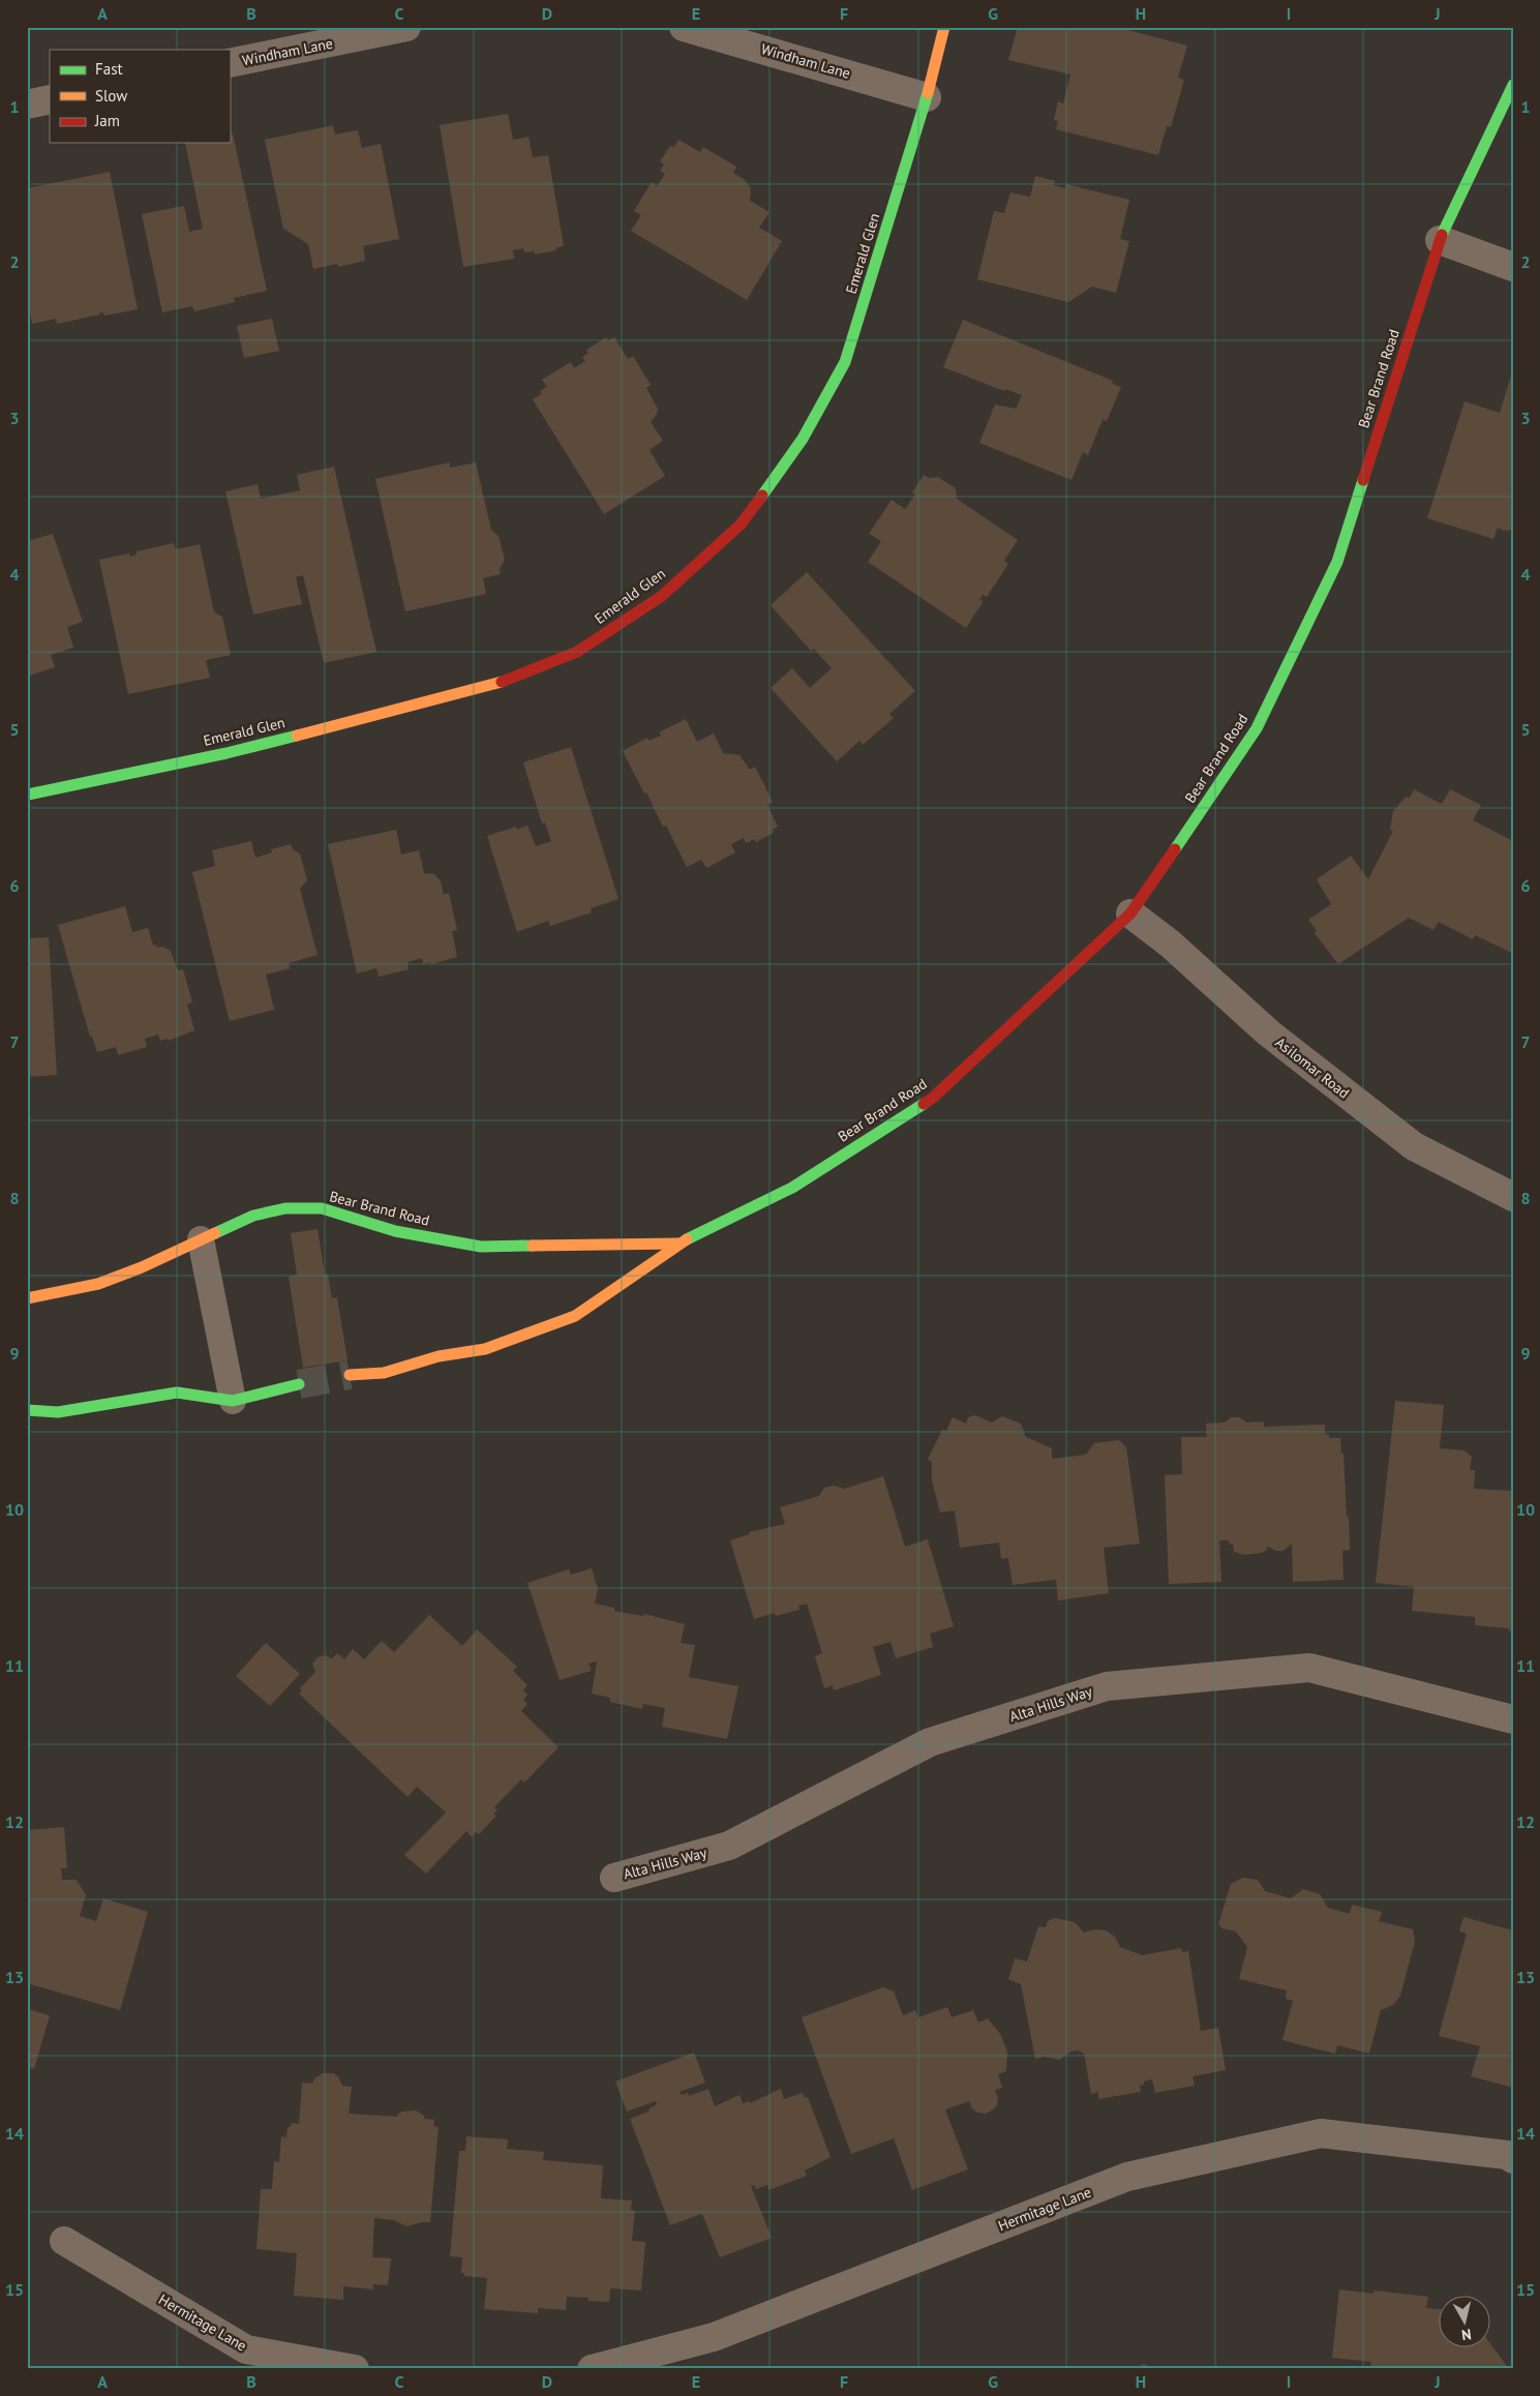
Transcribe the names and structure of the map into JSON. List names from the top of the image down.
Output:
{
  "streets": {
    "street": [
      "Windham Lane",
      "Emerald Glen",
      "Bear Brand Road",
      "Asilomar Road",
      "Alta Hills Way",
      "Hermitage Lane"
    ]
  },
  "crossings": [
    ["Windham Lane", "Emerald Glen"],
    ["Bear Brand Road", "Asilomar Road"]
  ],
  "legend": ["Fast", "Slow", "Jam"],
  "north": "bottom",
  "grid": {
    "columns": [
      "A",
      "B",
      "C",
      "D",
      "E",
      "F",
      "G",
      "H",
      "I",
      "J"
    ],
    "rows": [
      "1",
      "2",
      "3",
      "4",
      "5",
      "6",
      "7",
      "8",
      "9",
      "10",
      "11",
      "12",
      "13",
      "14",
      "15"
    ]
  }
}
